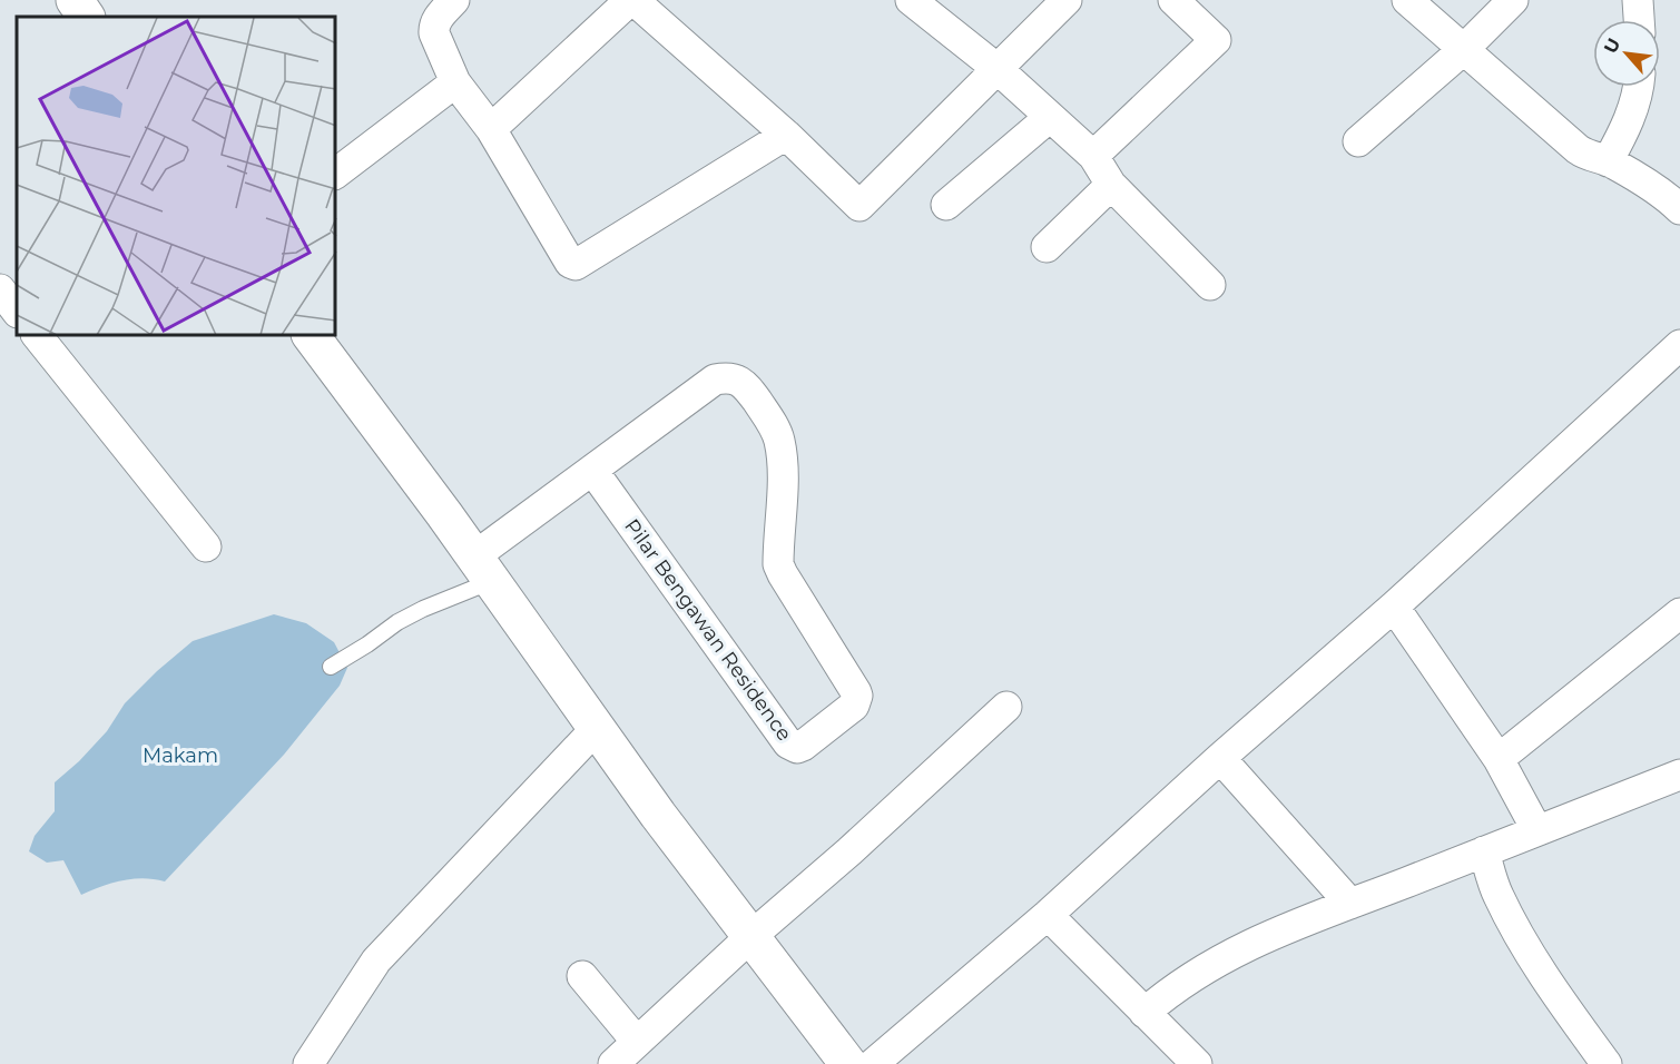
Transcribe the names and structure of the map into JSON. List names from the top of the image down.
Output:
{
  "streets": {
    "street": ["Pilar Bengawan Residence"]
  },
  "parks": ["Makam"],
  "north": "top left"
}
